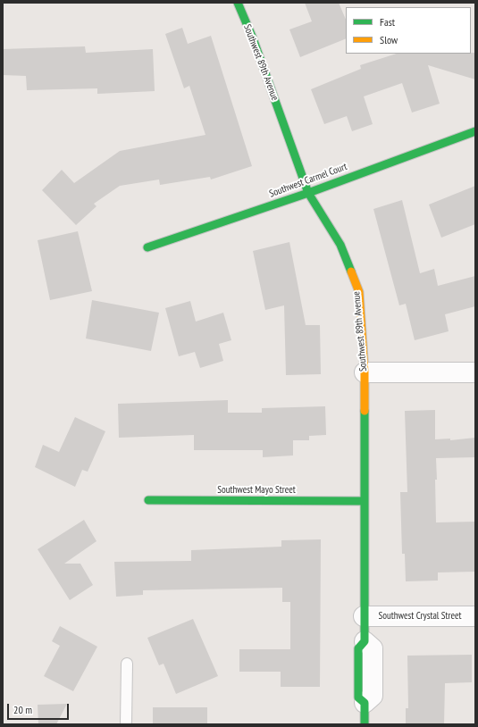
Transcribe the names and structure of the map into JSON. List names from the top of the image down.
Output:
{
  "streets": {
    "street": [
      "Southwest 89th Avenue",
      "Southwest Carmel Court",
      "Southwest Mayo Street",
      "Southwest Crystal Street"
    ]
  },
  "crossings": [
    ["Southwest 89th Avenue", "Southwest Carmel Court"],
    ["Southwest 89th Avenue", "Southwest Mayo Street"],
    ["Southwest 89th Avenue", "Southwest Crystal Street"]
  ],
  "legend": ["Fast", "Slow"],
  "scale_bar": "20 m"
}
